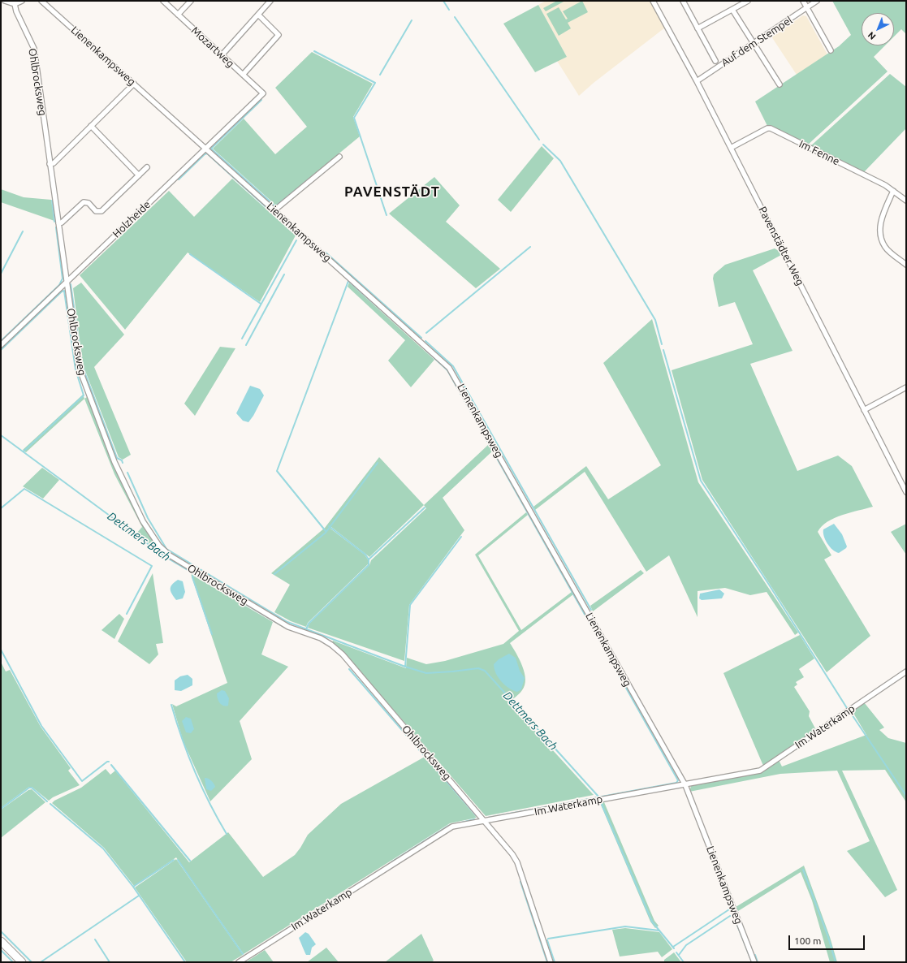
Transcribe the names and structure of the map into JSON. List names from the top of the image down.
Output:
{
  "streets": {
    "street": [
      "Auf dem Stempel",
      "Mozartweg",
      "Lienenkampsweg",
      "Ohlbrocksweg",
      "Im Fenne",
      "Holzheide",
      "Pavenstädter Weg",
      "Im Waterkamp"
    ]
  },
  "crossings": [
    ["Auf dem Stempel", "Pavenstädter Weg"],
    ["Mozartweg", "Holzheide"],
    ["Lienenkampsweg", "Holzheide"],
    ["Lienenkampsweg", "Im Waterkamp"],
    ["Ohlbrocksweg", "Holzheide"],
    ["Ohlbrocksweg", "Im Waterkamp"],
    ["Im Fenne", "Pavenstädter Weg"]
  ],
  "districts": ["PAVENSTÄDT"],
  "water": ["Dettmers Bach"],
  "scale_bar": "100 m",
  "north": "bottom left"
}
